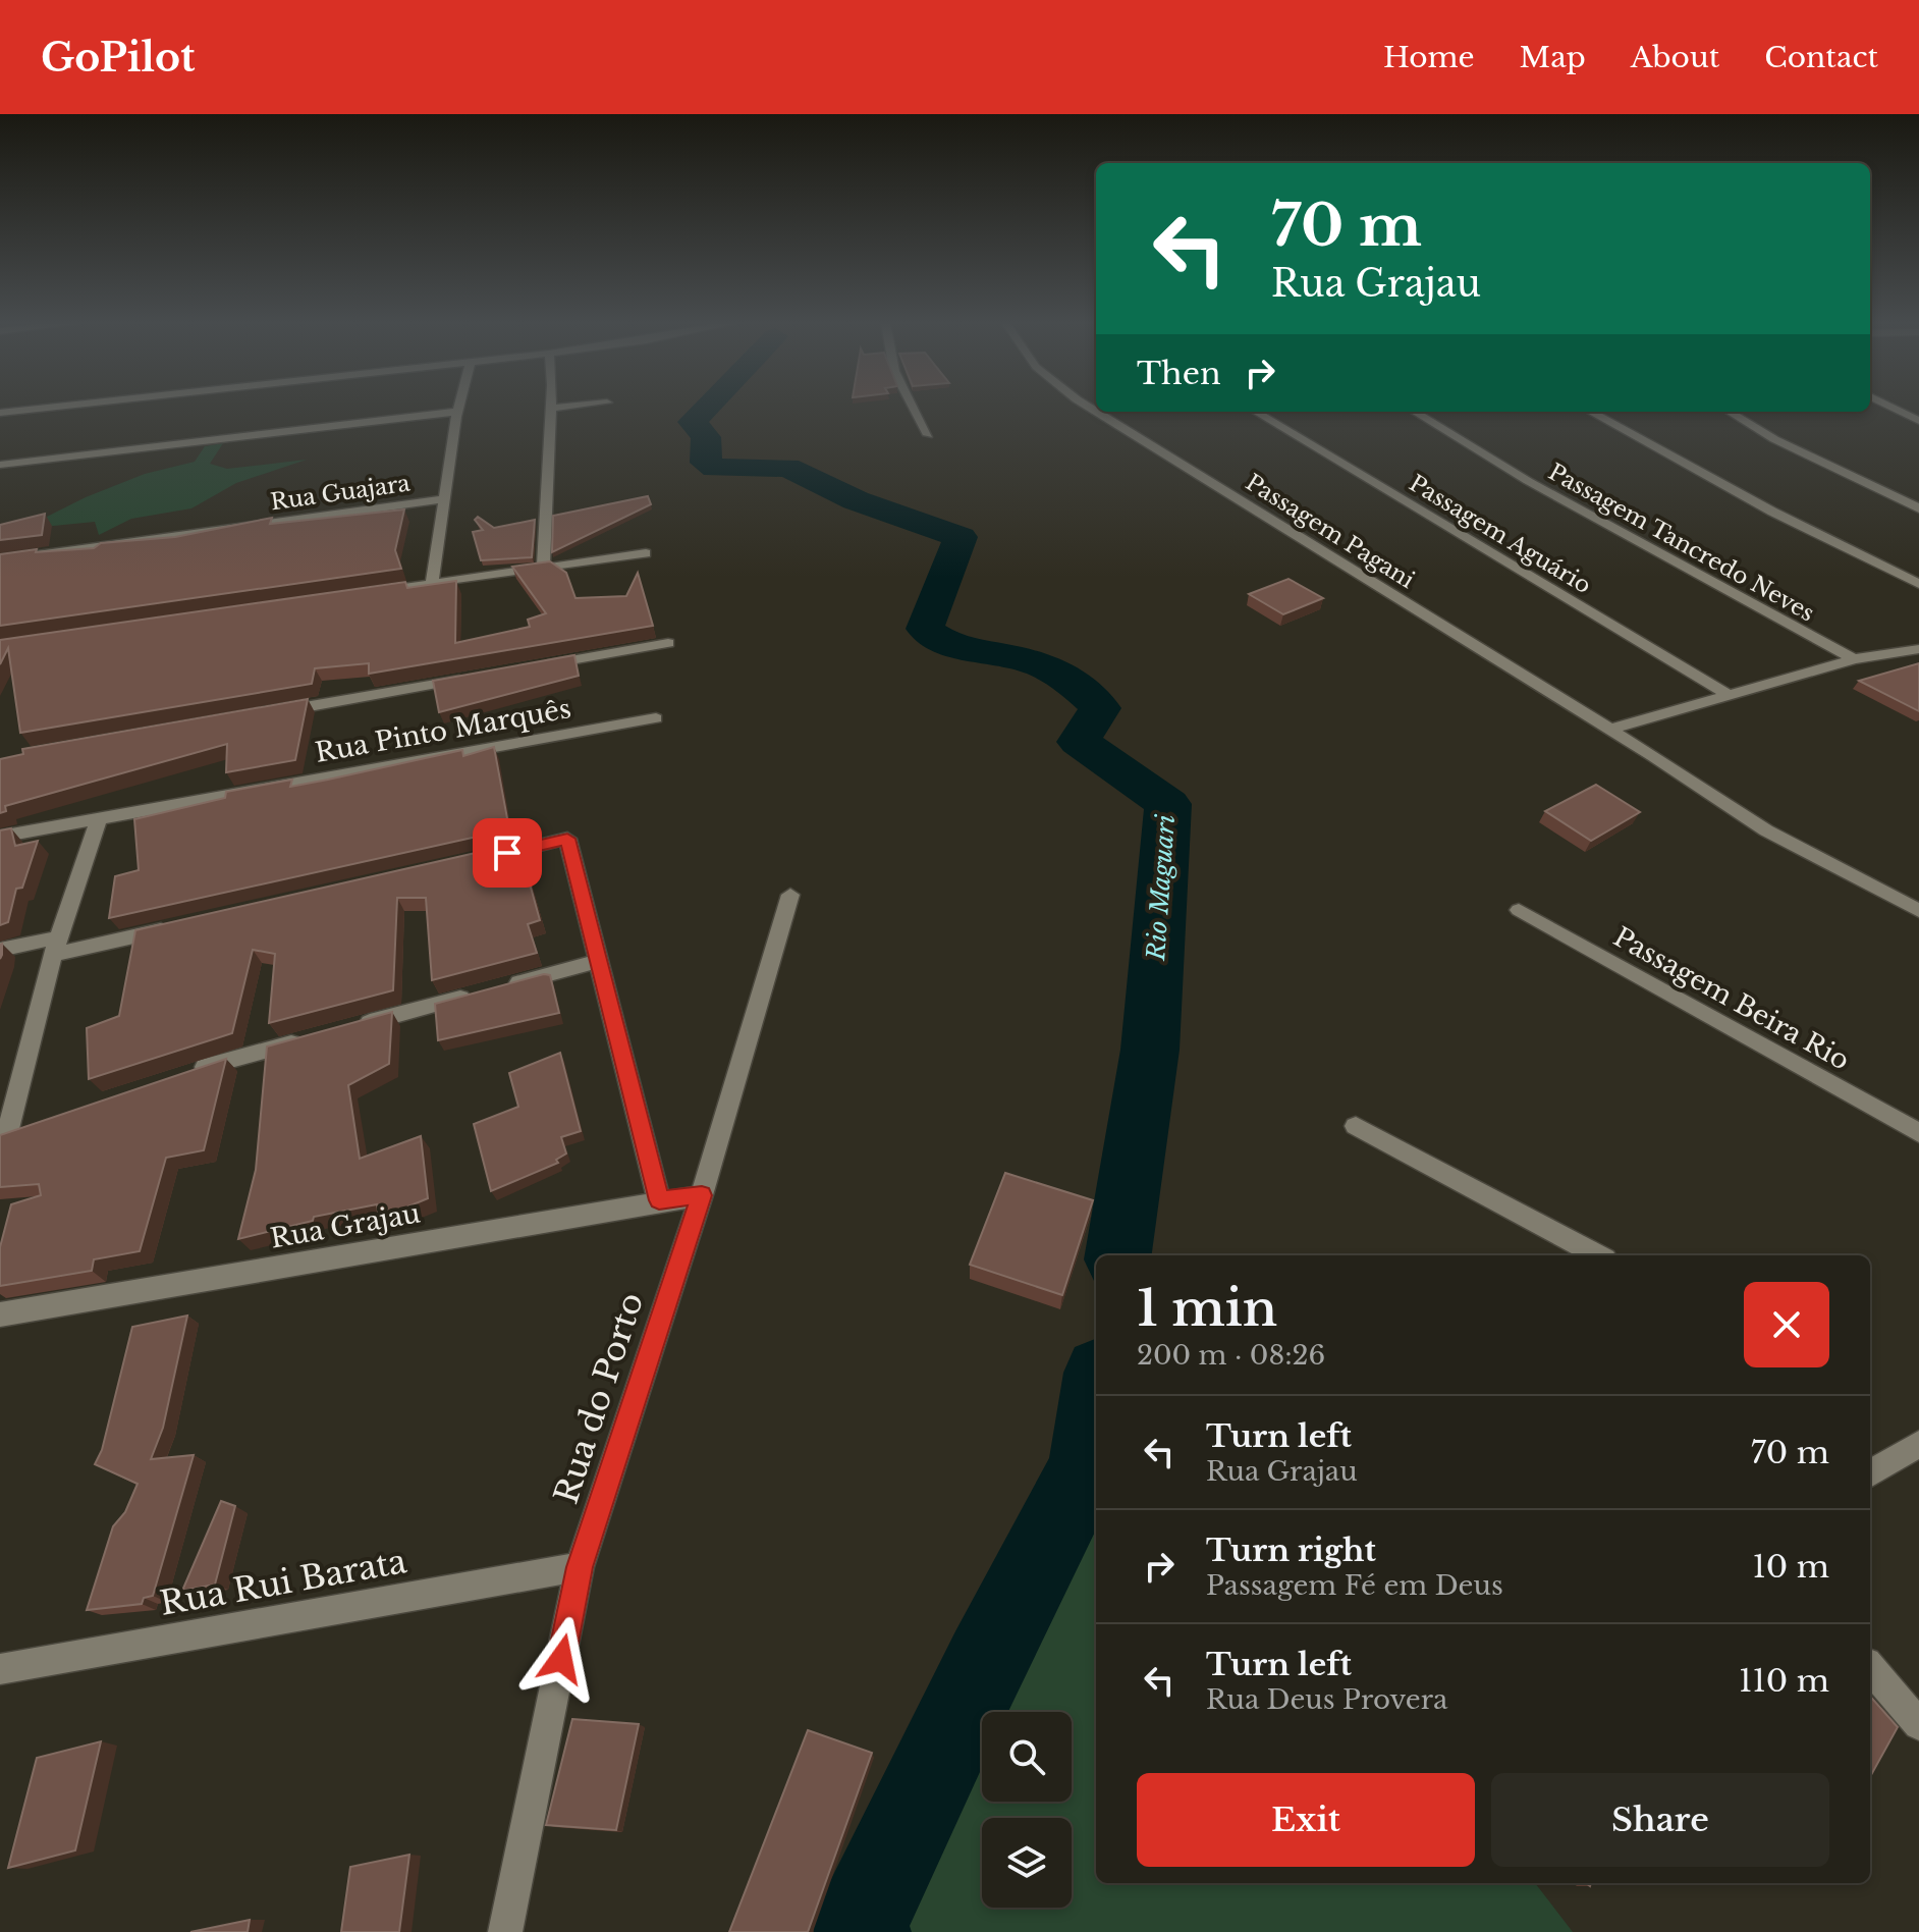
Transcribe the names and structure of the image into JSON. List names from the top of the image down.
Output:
{
  "streets": {
    "street": [
      "Rua Guajara",
      "Passagem Pagani",
      "Passagem Aguário",
      "Passagem Tancredo Neves",
      "Rua Pinto Marquês",
      "Passagem Beira Rio",
      "Rua Grajau",
      "Rua do Porto",
      "Rua Rui Barata"
    ]
  },
  "crossings": [
    ["Rua Grajau", "Rua do Porto"],
    ["Rua do Porto", "Rua Rui Barata"]
  ],
  "water": ["Rio Maguari"],
  "page": {
    "header": "GoPilot",
    "nav": [
      "Home",
      "Map",
      "About",
      "Contact"
    ],
    "turn": ["70 m", "Rua Grajau"],
    "then": "Then",
    "heading": ["1 min", "200 m · 08:26"],
    "list": [
      {
        "name": "Turn left",
        "note": "Rua Grajau",
        "value": "70 m"
      },
      {
        "name": "Turn right",
        "note": "Passagem Fé em Deus",
        "value": "10 m"
      },
      {
        "name": "Turn left",
        "note": "Rua Deus Provera",
        "value": "110 m"
      }
    ],
    "buttons": ["Exit", "Share"]
  }
}
